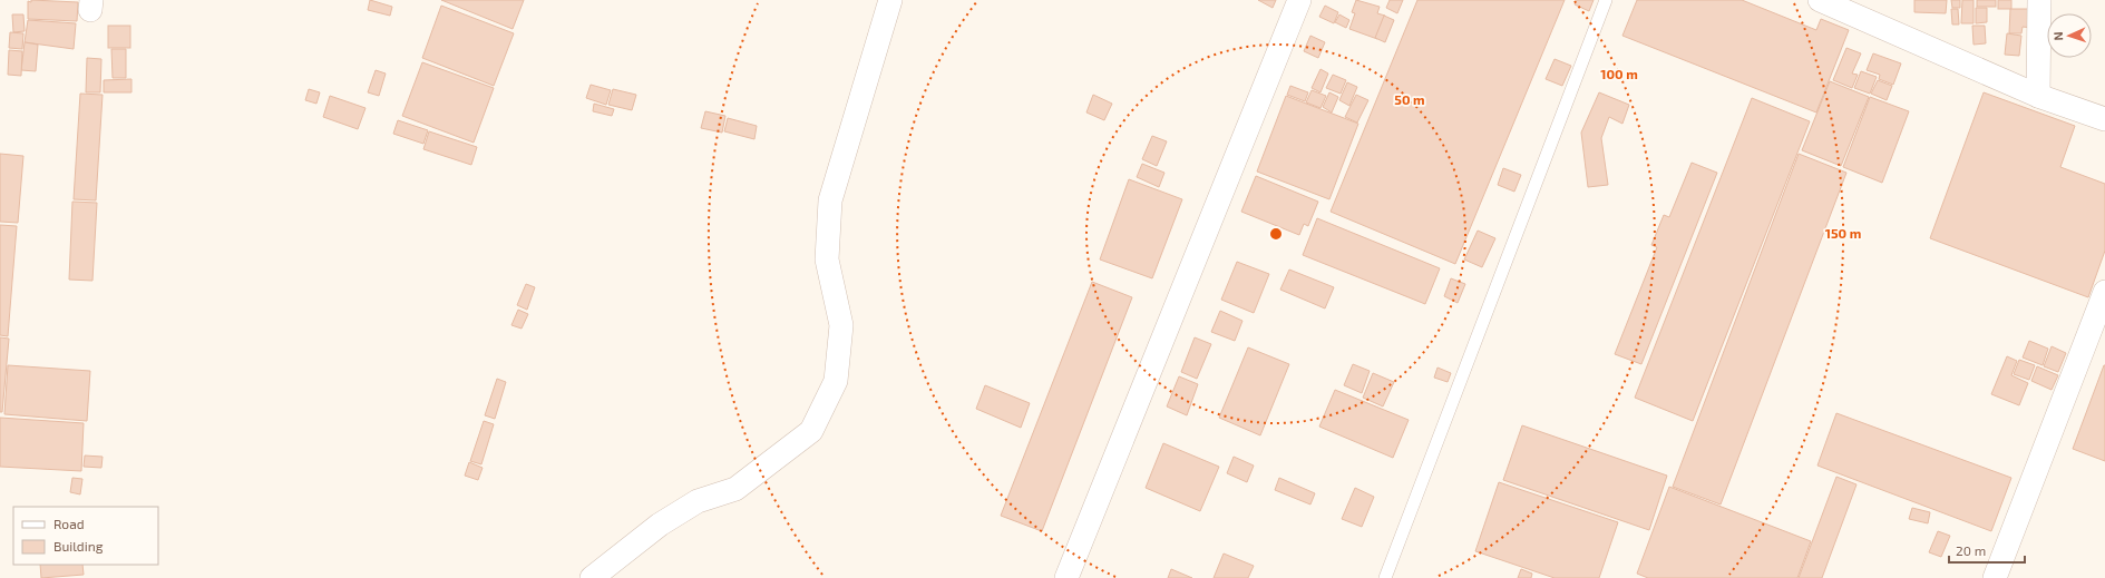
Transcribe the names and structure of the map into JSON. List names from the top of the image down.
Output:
{
  "legend": ["Road", "Building"],
  "scale_bar": "20 m",
  "north": "left",
  "rings": ["100 m", "50 m", "150 m"]
}
